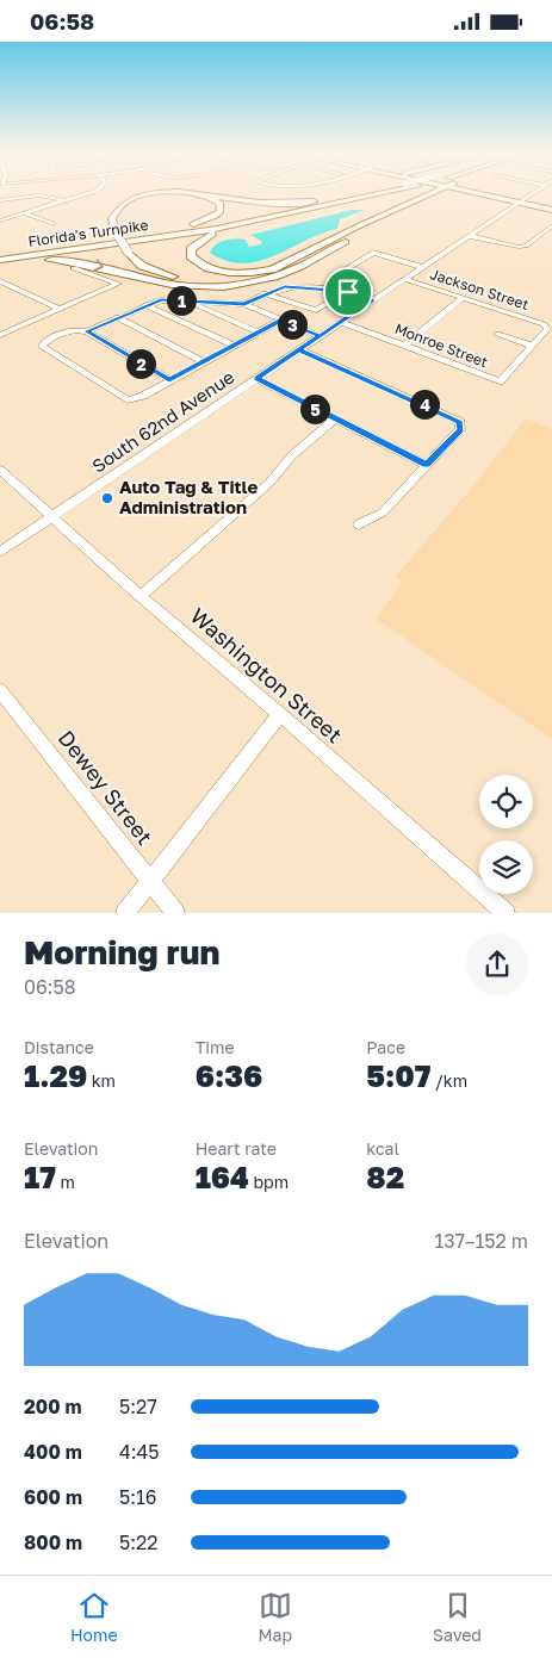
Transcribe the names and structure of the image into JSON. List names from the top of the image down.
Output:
{
  "streets": {
    "highway": ["Florida's Turnpike"],
    "street": [
      "Jackson Street",
      "Monroe Street",
      "South 62nd Avenue",
      "Washington Street",
      "Dewey Street"
    ]
  },
  "crossings": [
    ["Jackson Street", "Monroe Street"],
    ["Jackson Street", "South 62nd Avenue"],
    ["Monroe Street", "South 62nd Avenue"],
    ["South 62nd Avenue", "Washington Street"]
  ],
  "places": ["Auto Tag & Title Administration"],
  "page": {
    "status": "06:58",
    "pins": [
      "1",
      "3",
      "2",
      "4",
      "5"
    ],
    "heading": ["Morning run", "06:58"],
    "stats": [
      ["Distance", "1.29 km"],
      ["Time", "6:36"],
      ["Pace", "5:07 /km"],
      ["Elevation", "17 m"],
      ["Heart rate", "164 bpm"],
      ["kcal", "82"]
    ],
    "chart": ["Elevation", "137–152 m"],
    "list": [
      {
        "name": "200 m",
        "note": "5:27"
      },
      {
        "name": "400 m",
        "note": "4:45"
      },
      {
        "name": "600 m",
        "note": "5:16"
      },
      {
        "name": "800 m",
        "note": "5:22"
      }
    ],
    "tabs": ["Home", "Map", "Saved"]
  }
}
